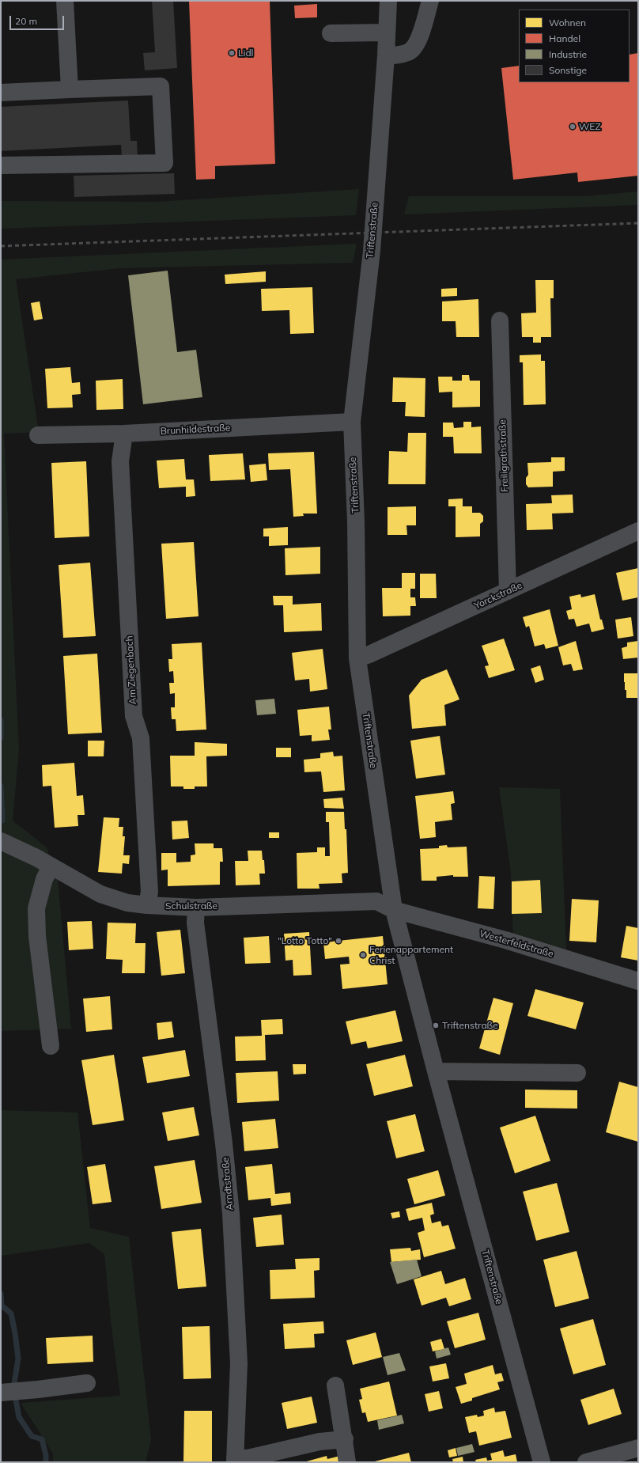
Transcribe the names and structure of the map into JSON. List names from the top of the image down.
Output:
{
  "streets": {
    "street": [
      "Triftenstraße",
      "Brunhildestraße",
      "Freiligrathstraße",
      "Yorckstraße",
      "Am Ziegenbach",
      "Schulstraße",
      "Westerfeldstraße",
      "Arndtstraße"
    ]
  },
  "crossings": [
    ["Triftenstraße", "Brunhildestraße"],
    ["Triftenstraße", "Yorckstraße"],
    ["Triftenstraße", "Schulstraße"],
    ["Triftenstraße", "Westerfeldstraße"],
    ["Brunhildestraße", "Am Ziegenbach"],
    ["Freiligrathstraße", "Yorckstraße"],
    ["Am Ziegenbach", "Schulstraße"],
    ["Schulstraße", "Westerfeldstraße"],
    ["Schulstraße", "Arndtstraße"]
  ],
  "places": [
    "Lidl",
    "WEZ",
    "\"Lotto Totto\"",
    "Ferienappartement Christ",
    "Triftenstraße"
  ],
  "legend": [
    "Wohnen",
    "Handel",
    "Industrie",
    "Sonstige"
  ],
  "scale_bar": "20 m"
}
